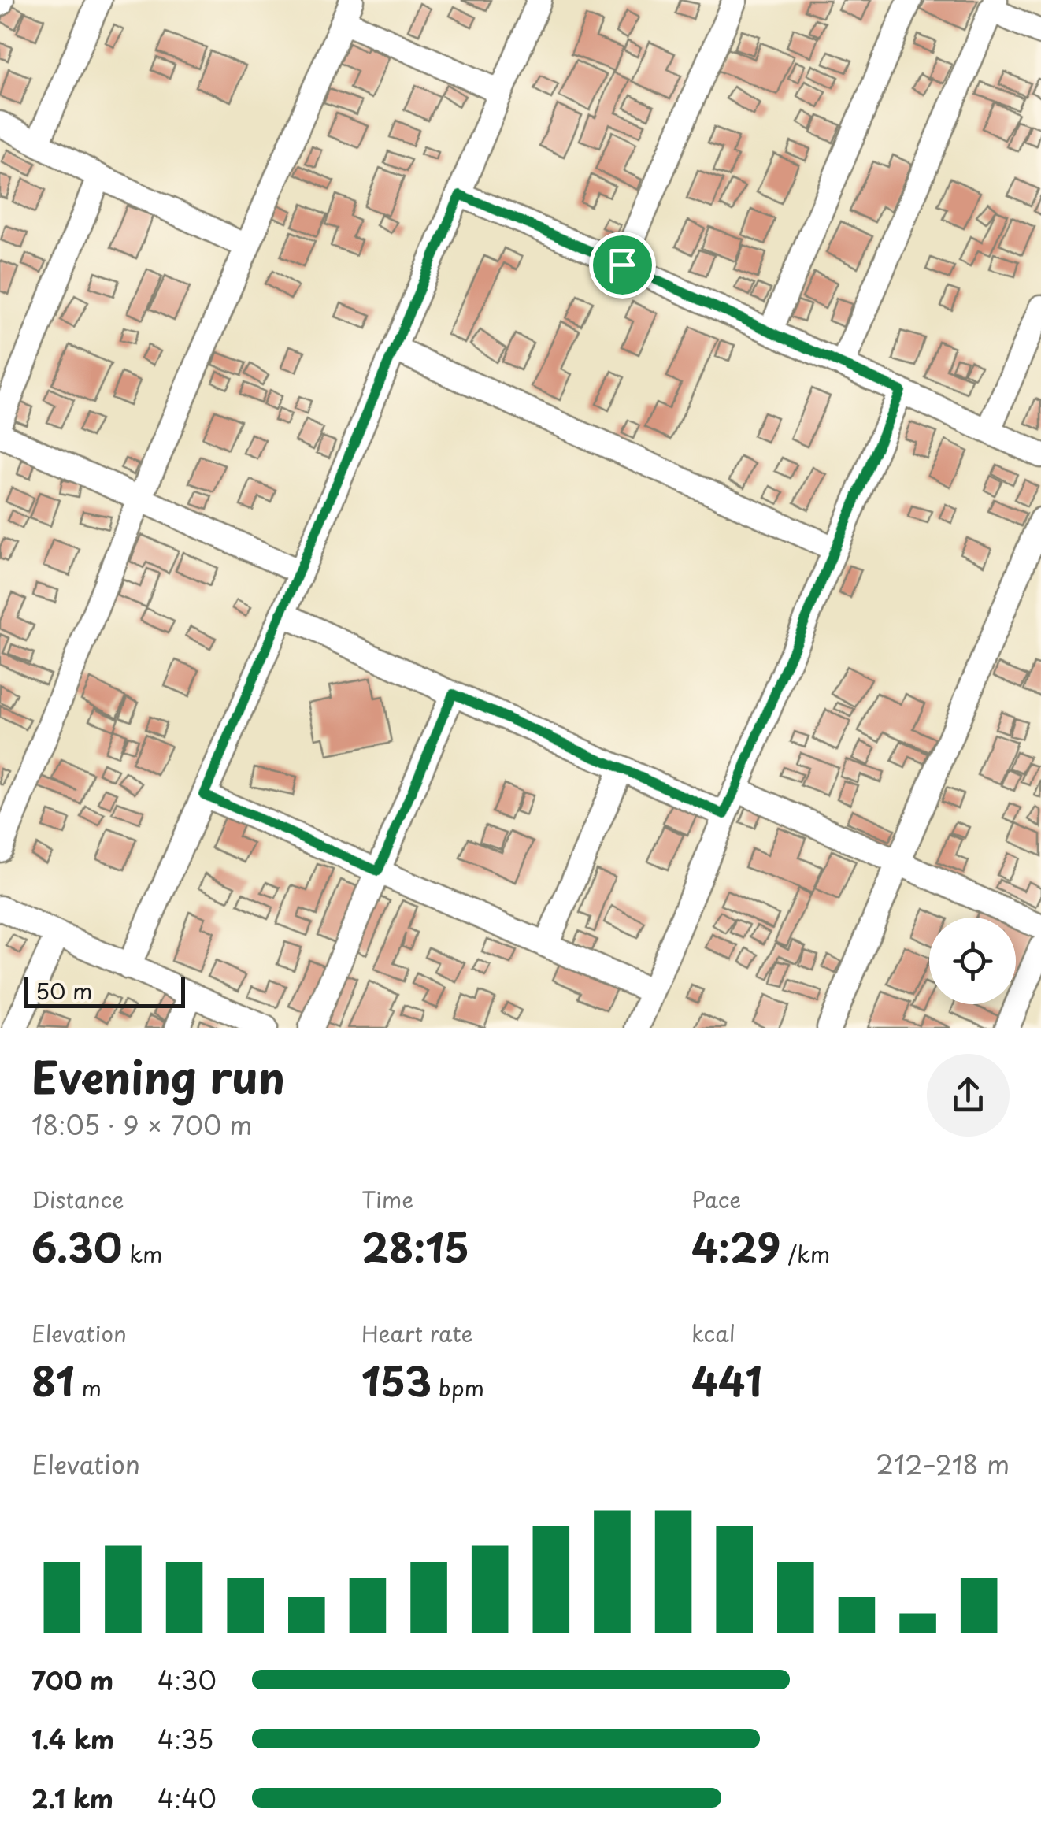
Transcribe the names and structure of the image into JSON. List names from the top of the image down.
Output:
{
  "scale_bar": "50 m",
  "page": {
    "scale": "50 m",
    "heading": ["Evening run", "18:05 · 9 × 700 m"],
    "stats": [
      ["Distance", "6.30 km"],
      ["Time", "28:15"],
      ["Pace", "4:29 /km"],
      ["Elevation", "81 m"],
      ["Heart rate", "153 bpm"],
      ["kcal", "441"]
    ],
    "chart": ["Elevation", "212–218 m"],
    "list": [
      {
        "name": "700 m",
        "note": "4:30"
      },
      {
        "name": "1.4 km",
        "note": "4:35"
      },
      {
        "name": "2.1 km",
        "note": "4:40"
      }
    ]
  }
}
